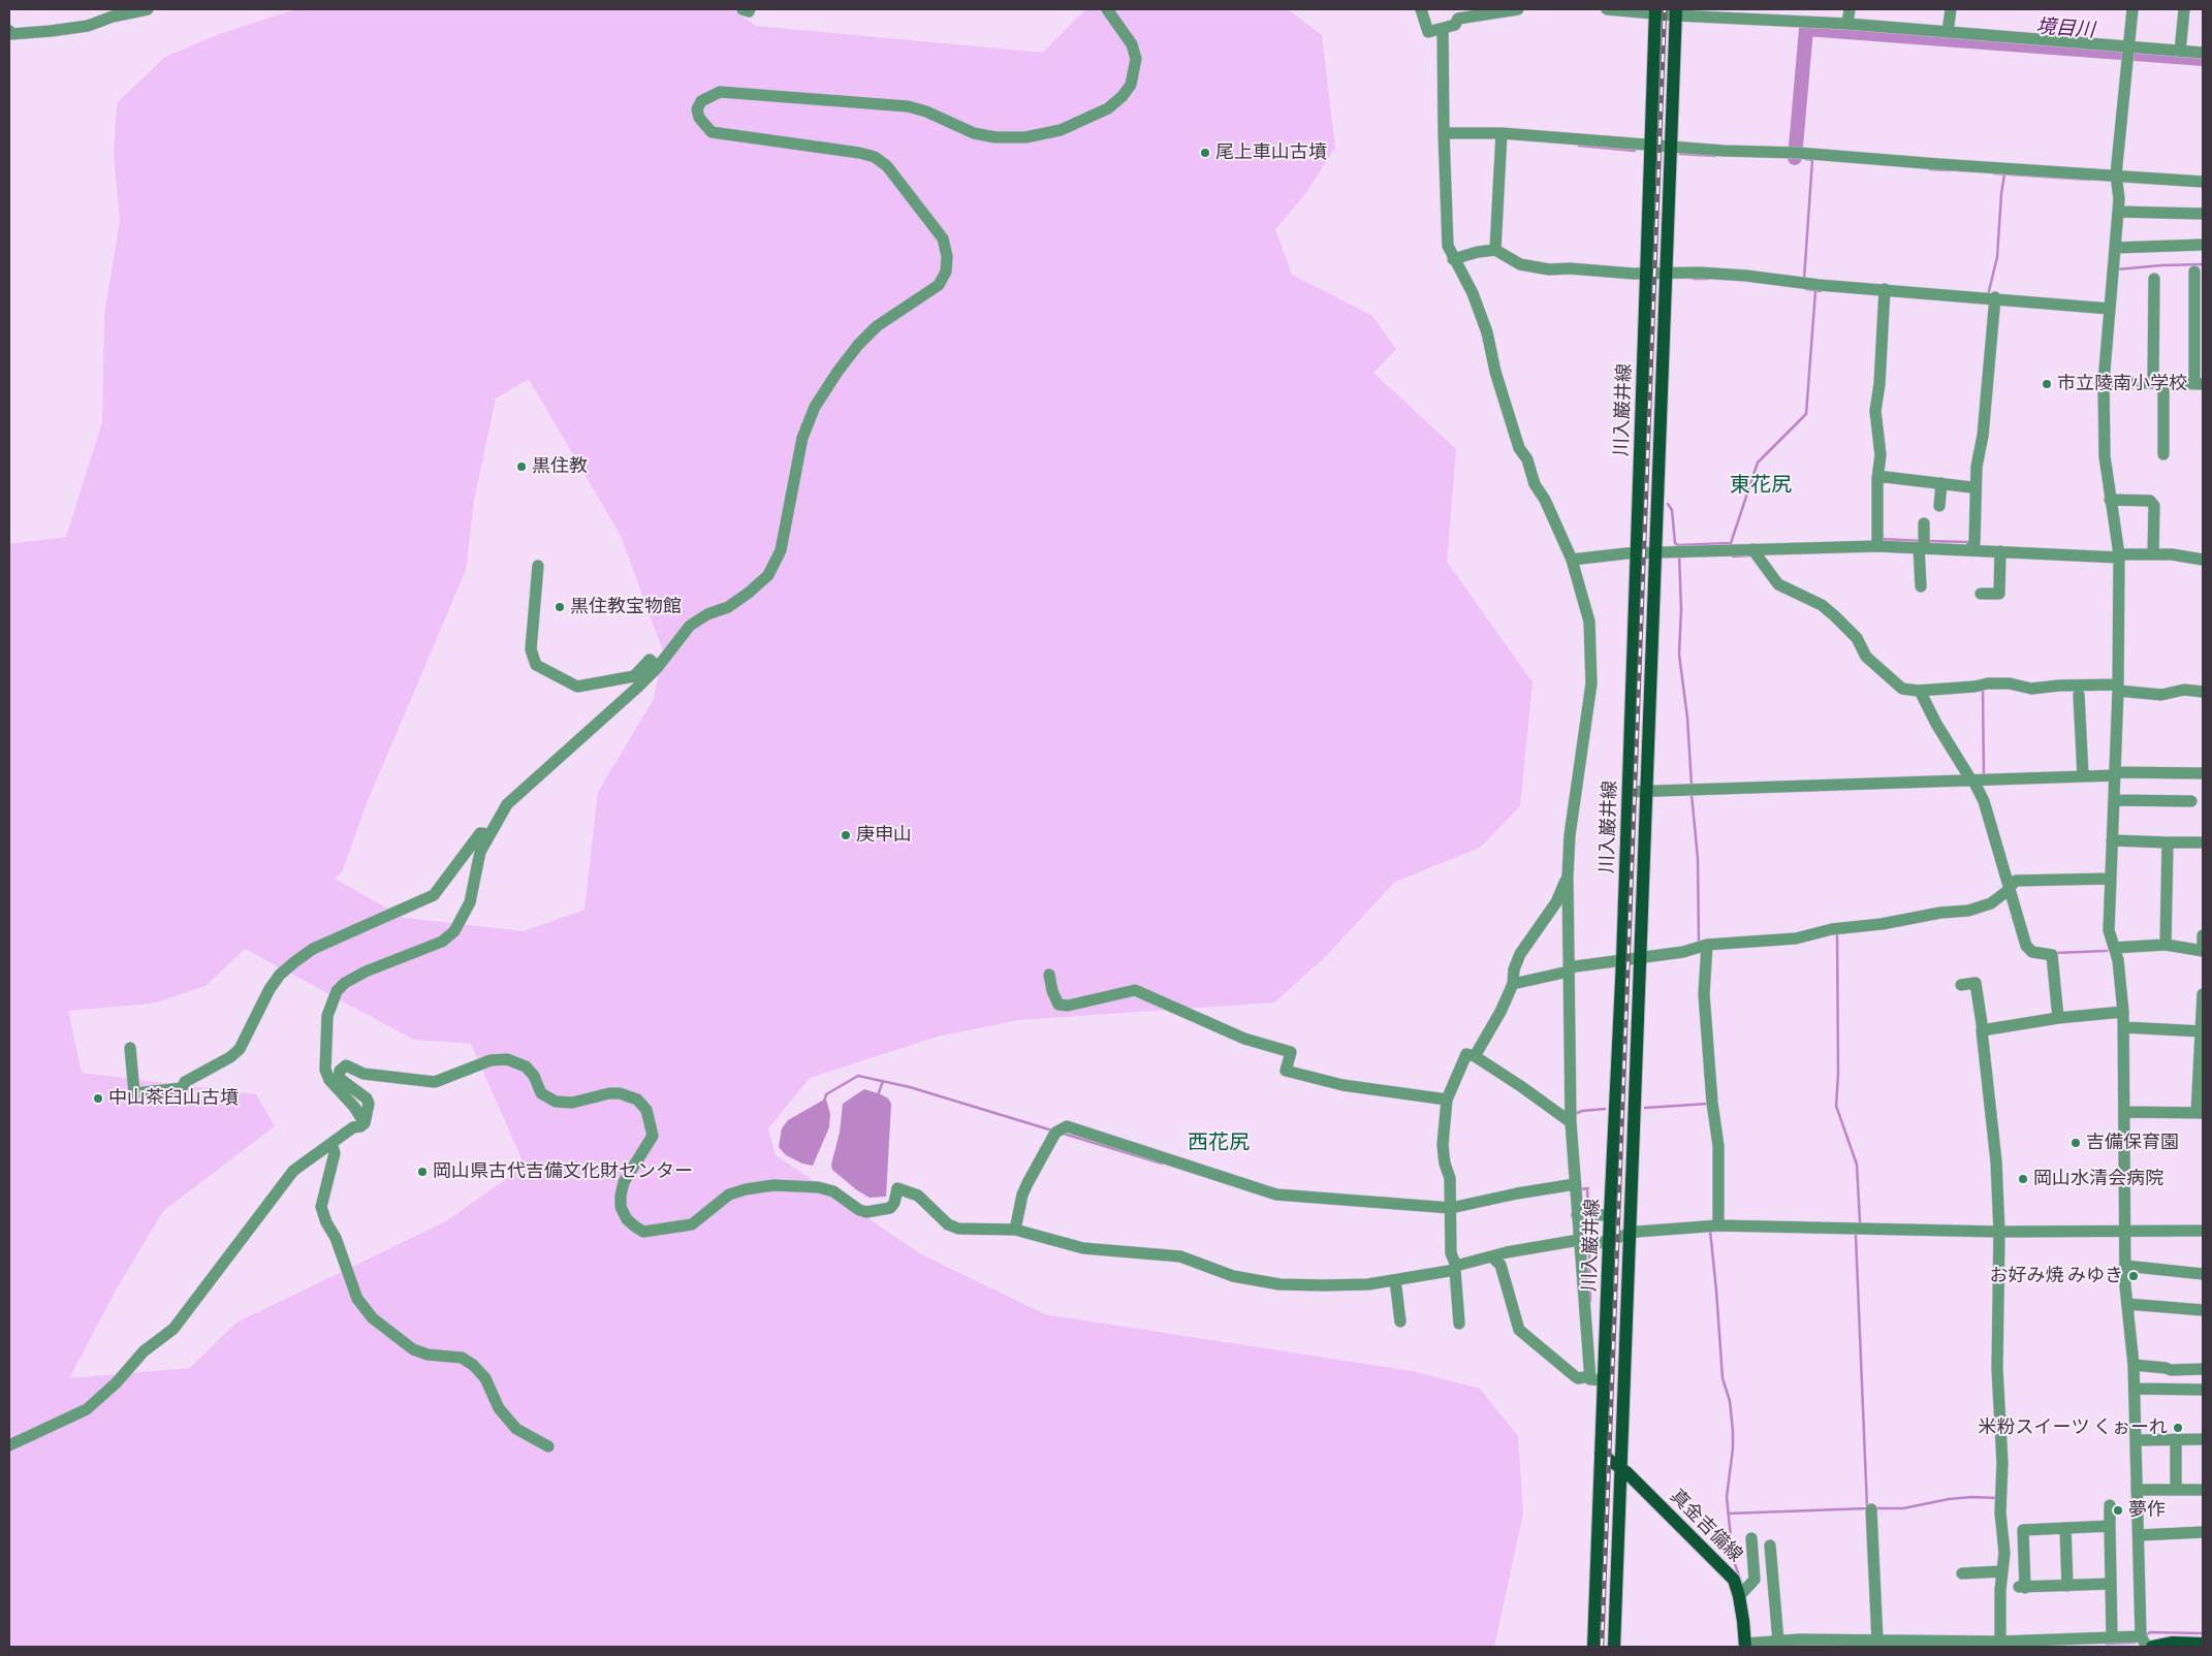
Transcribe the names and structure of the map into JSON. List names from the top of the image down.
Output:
{
  "streets": {
    "main road": ["川入巌井線", "真金吉備線"]
  },
  "crossings": [
    ["川入巌井線", "真金吉備線"]
  ],
  "districts": ["東花尻", "西花尻"],
  "water": ["境目川"],
  "places": [
    "尾上車山古墳",
    "市立陵南小学校",
    "黒住教",
    "黒住教宝物館",
    "庚申山",
    "中山茶臼山古墳",
    "吉備保育園",
    "岡山県古代吉備文化財センター",
    "岡山水清会病院",
    "お好み焼 みゆき",
    "米粉スイーツ くぉーれ",
    "夢作"
  ]
}
